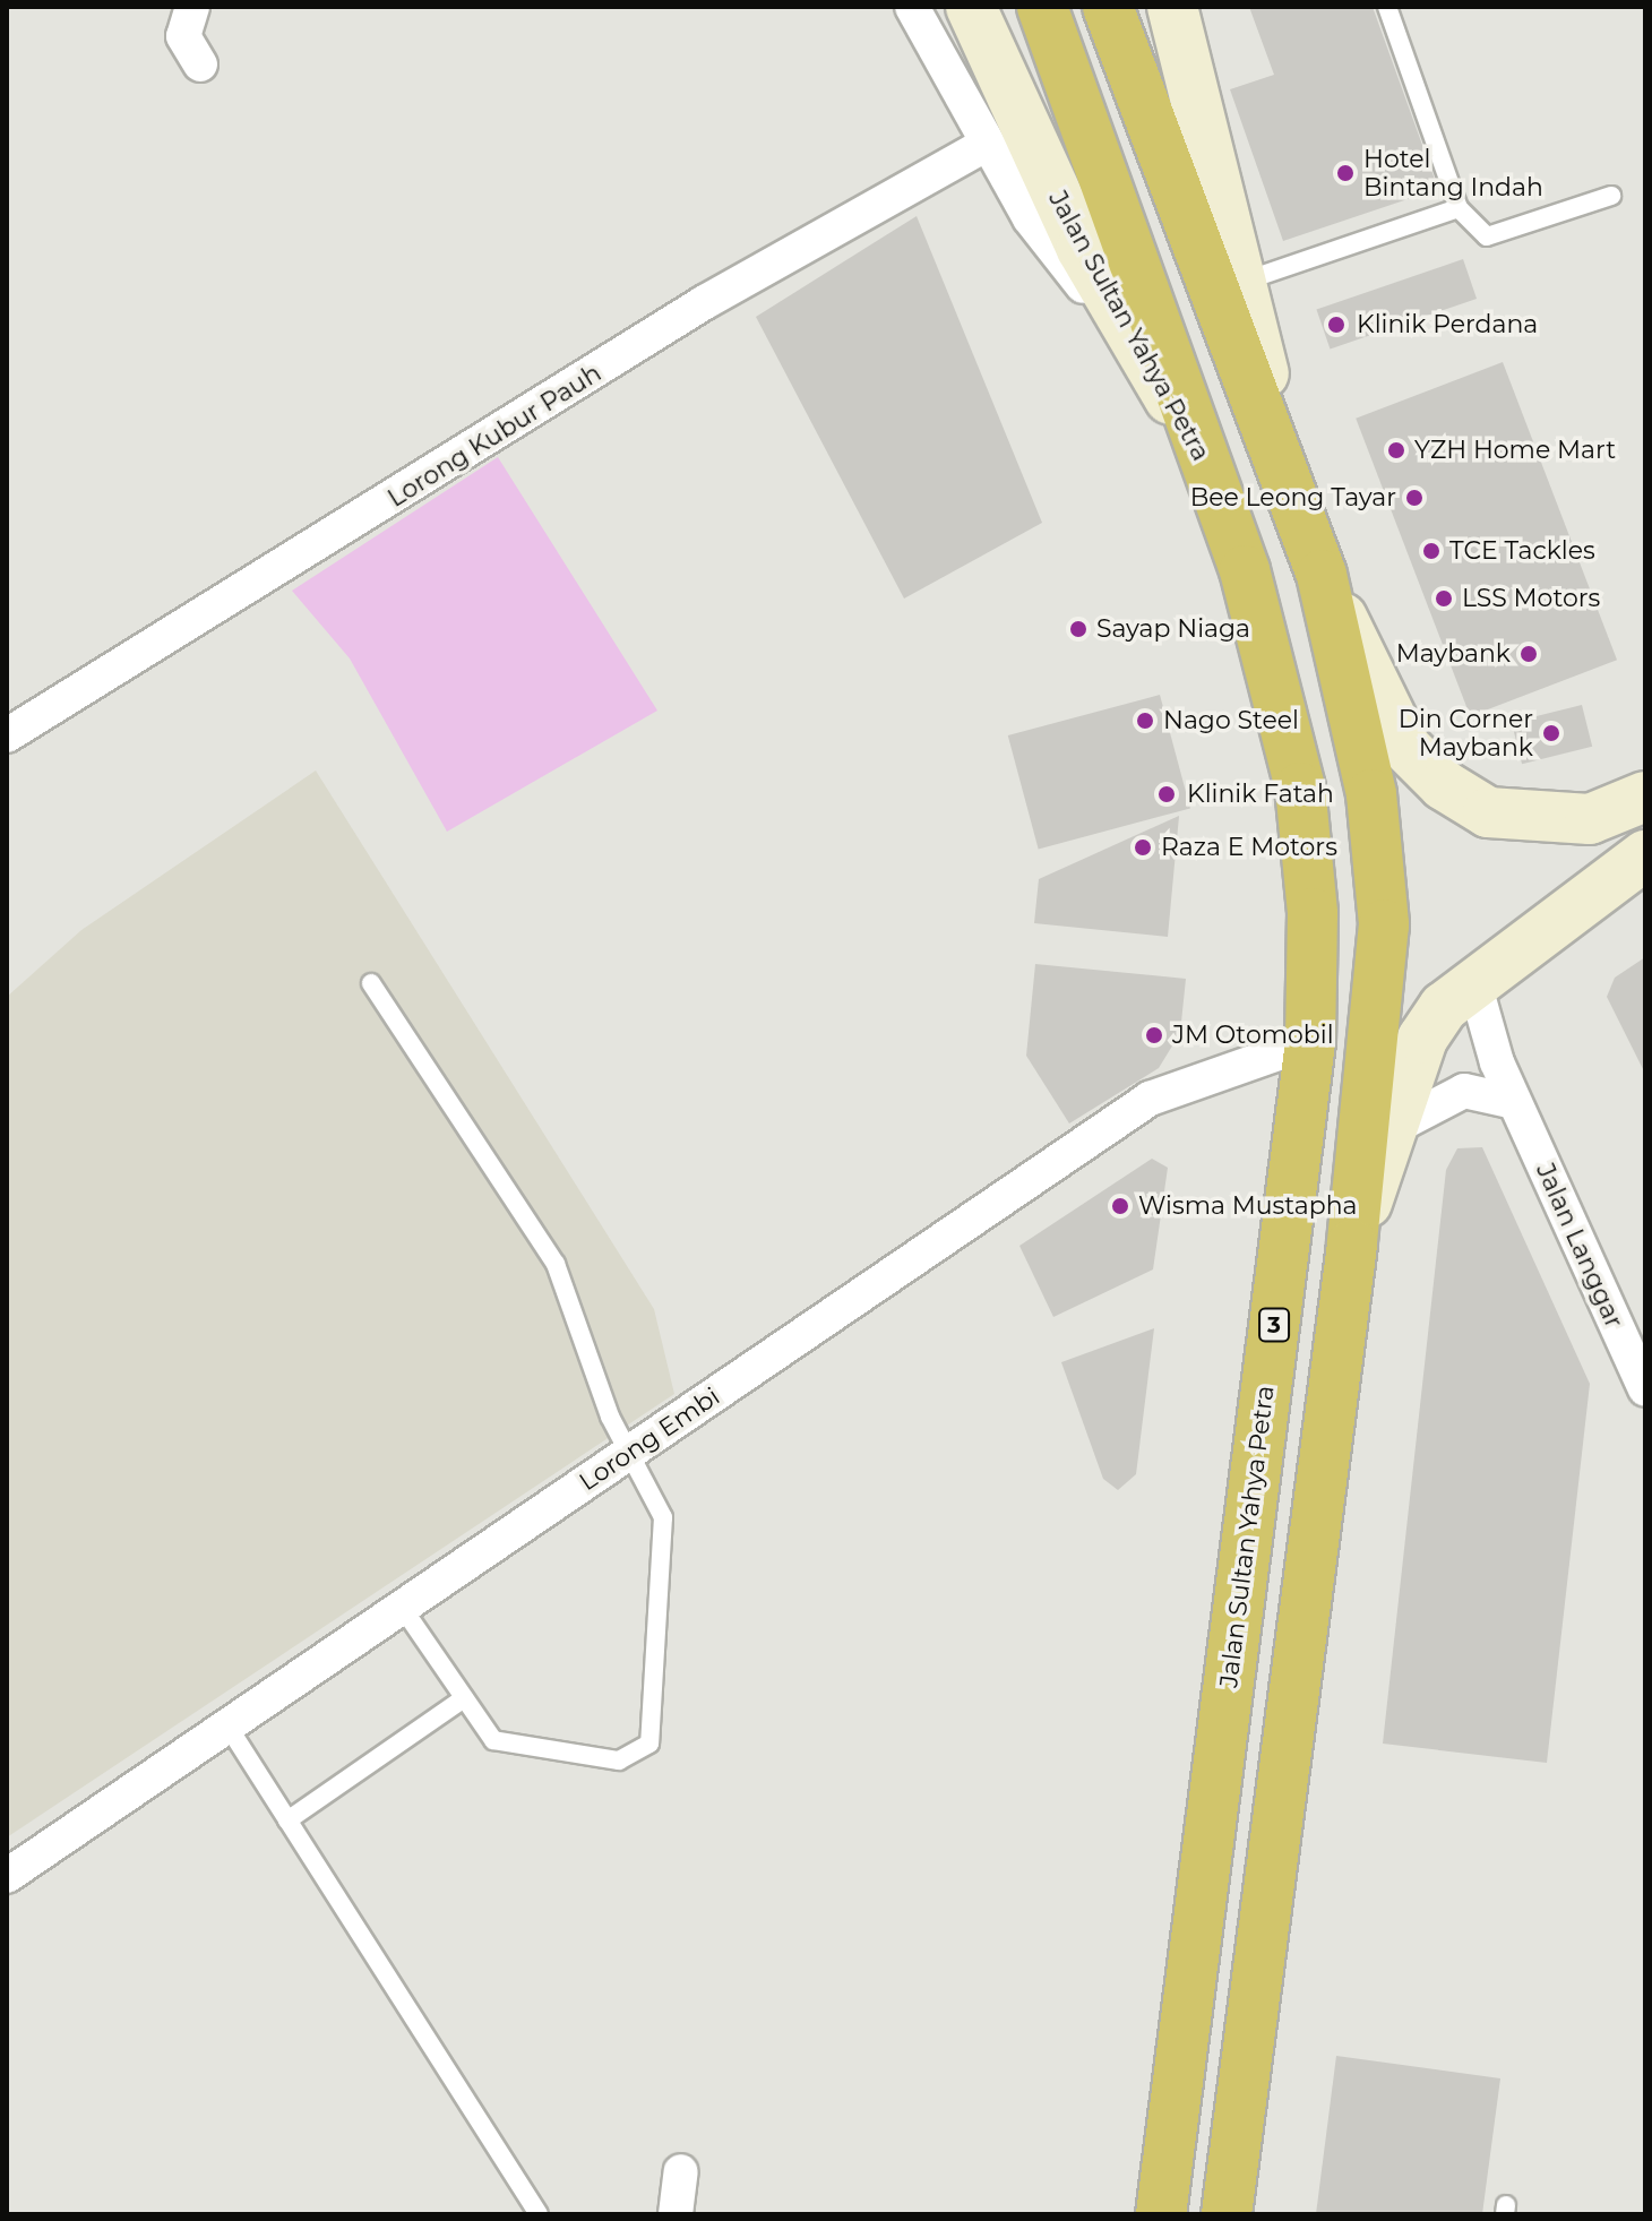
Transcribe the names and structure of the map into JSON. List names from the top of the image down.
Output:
{
  "streets": {
    "highway": ["Jalan Sultan Yahya Petra", "3"],
    "street": ["Lorong Kubur Pauh", "Jalan Langgar", "Lorong Embi"]
  },
  "crossings": [
    ["Jalan Sultan Yahya Petra", "Lorong Embi"]
  ],
  "places": [
    "Hotel Bintang Indah",
    "Klinik Perdana",
    "YZH Home Mart",
    "Bee Leong Tayar",
    "TCE Tackles",
    "LSS Motors",
    "Sayap Niaga",
    "Maybank",
    "Nago Steel",
    "Din Corner Maybank",
    "Klinik Fatah",
    "Raza E Motors",
    "JM Otomobil",
    "Wisma Mustapha"
  ]
}
